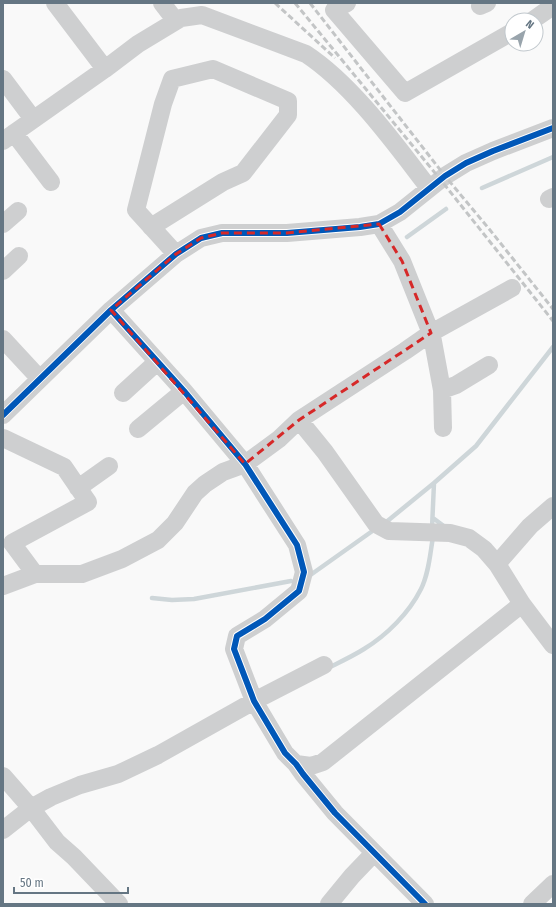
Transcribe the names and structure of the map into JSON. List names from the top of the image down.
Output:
{
  "scale_bar": "50 m",
  "north": "top right"
}
